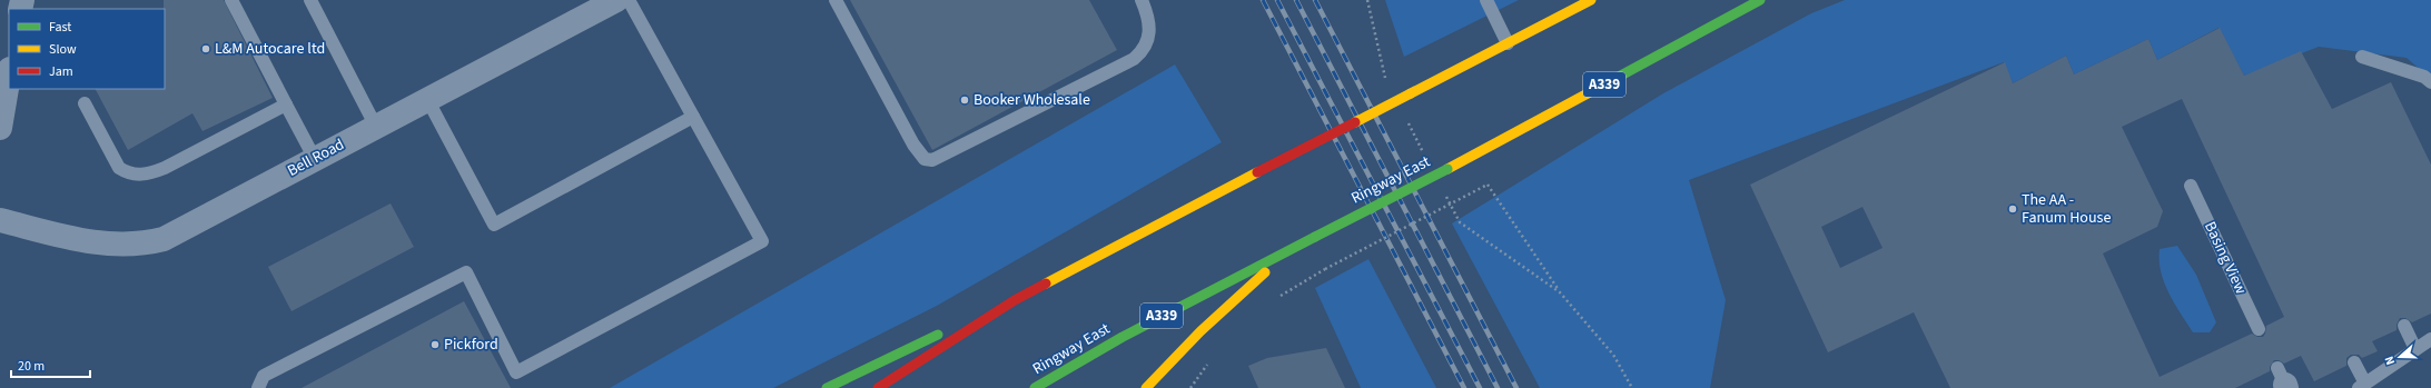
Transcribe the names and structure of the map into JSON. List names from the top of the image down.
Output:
{
  "streets": {
    "highway": ["A339", "Ringway East"],
    "street": ["Bell Road"],
    "lane": ["Basing View"]
  },
  "places": [
    "L&M Autocare ltd",
    "Booker Wholesale",
    "The AA - Fanum House",
    "Pickford"
  ],
  "legend": ["Fast", "Slow", "Jam"],
  "scale_bar": "20 m",
  "north": "left"
}
